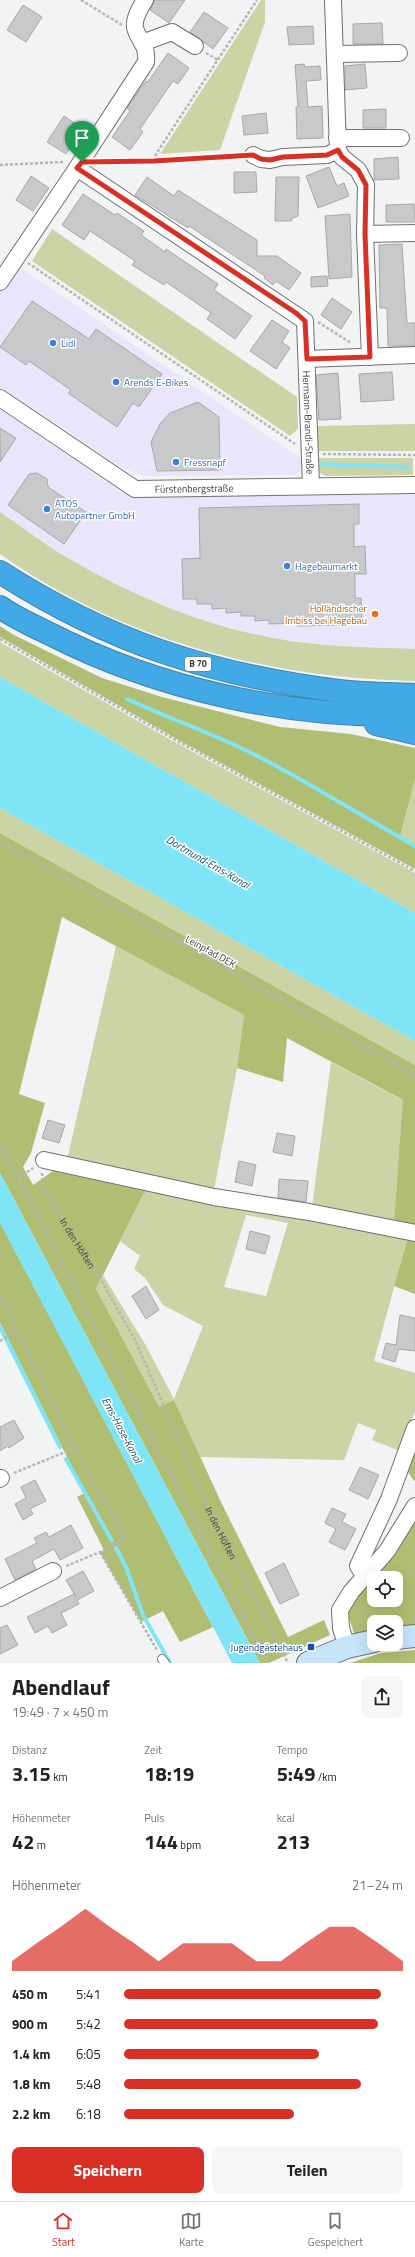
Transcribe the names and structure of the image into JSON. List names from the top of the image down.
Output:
{
  "streets": {
    "highway": ["B 70"],
    "street": ["Hermann-Brandi-Straße", "Fürstenbergstraße"],
    "path": ["Leinpfad DEK", "In den Höften"]
  },
  "crossings": [
    ["Hermann-Brandi-Straße", "Fürstenbergstraße"]
  ],
  "water": ["Dortmund-Ems-Kanal", "Ems-Hase-Kanal"],
  "places": {
    "other": [
      "Lidl",
      "Arends E-Bikes",
      "Fressnapf",
      "ATOS Autopartner GmbH",
      "Hagebaumarkt",
      "Holländischer Imbiss bei Hagebau"
    ],
    "transit": ["Jugendgästehaus"]
  },
  "page": {
    "heading": ["Abendlauf", "19:49 · 7 × 450 m"],
    "stats": [
      ["Distanz", "3.15 km"],
      ["Zeit", "18:19"],
      ["Tempo", "5:49 /km"],
      ["Höhenmeter", "42 m"],
      ["Puls", "144 bpm"],
      ["kcal", "213"]
    ],
    "chart": ["Höhenmeter", "21–24 m"],
    "list": [
      {
        "name": "450 m",
        "note": "5:41"
      },
      {
        "name": "900 m",
        "note": "5:42"
      },
      {
        "name": "1.4 km",
        "note": "6:05"
      },
      {
        "name": "1.8 km",
        "note": "5:48"
      },
      {
        "name": "2.2 km",
        "note": "6:18"
      }
    ],
    "buttons": ["Speichern", "Teilen"],
    "tabs": ["Start", "Karte", "Gespeichert"]
  }
}
